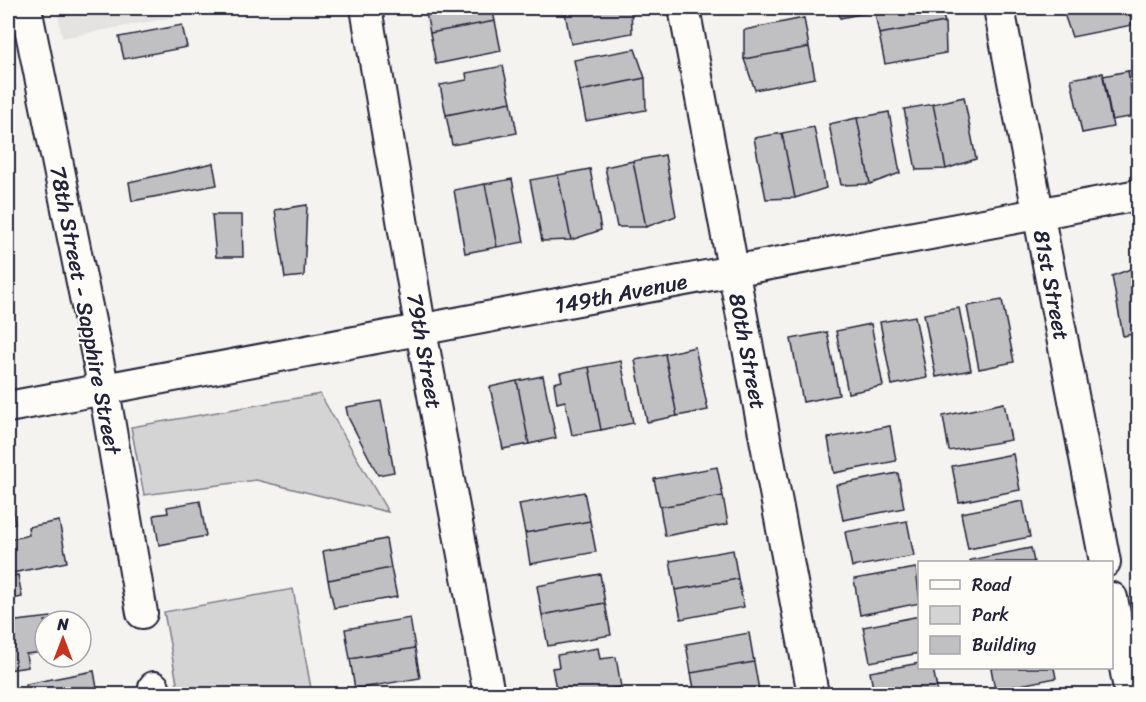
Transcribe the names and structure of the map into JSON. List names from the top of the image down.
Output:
{
  "streets": {
    "street": [
      "81st Street",
      "149th Avenue",
      "78th Street - Sapphire Street",
      "79th Street",
      "80th Street"
    ]
  },
  "crossings": [
    ["81st Street", "149th Avenue"],
    ["149th Avenue", "78th Street - Sapphire Street"],
    ["149th Avenue", "79th Street"],
    ["149th Avenue", "80th Street"]
  ],
  "legend": ["Road", "Park", "Building"],
  "north": "top"
}
